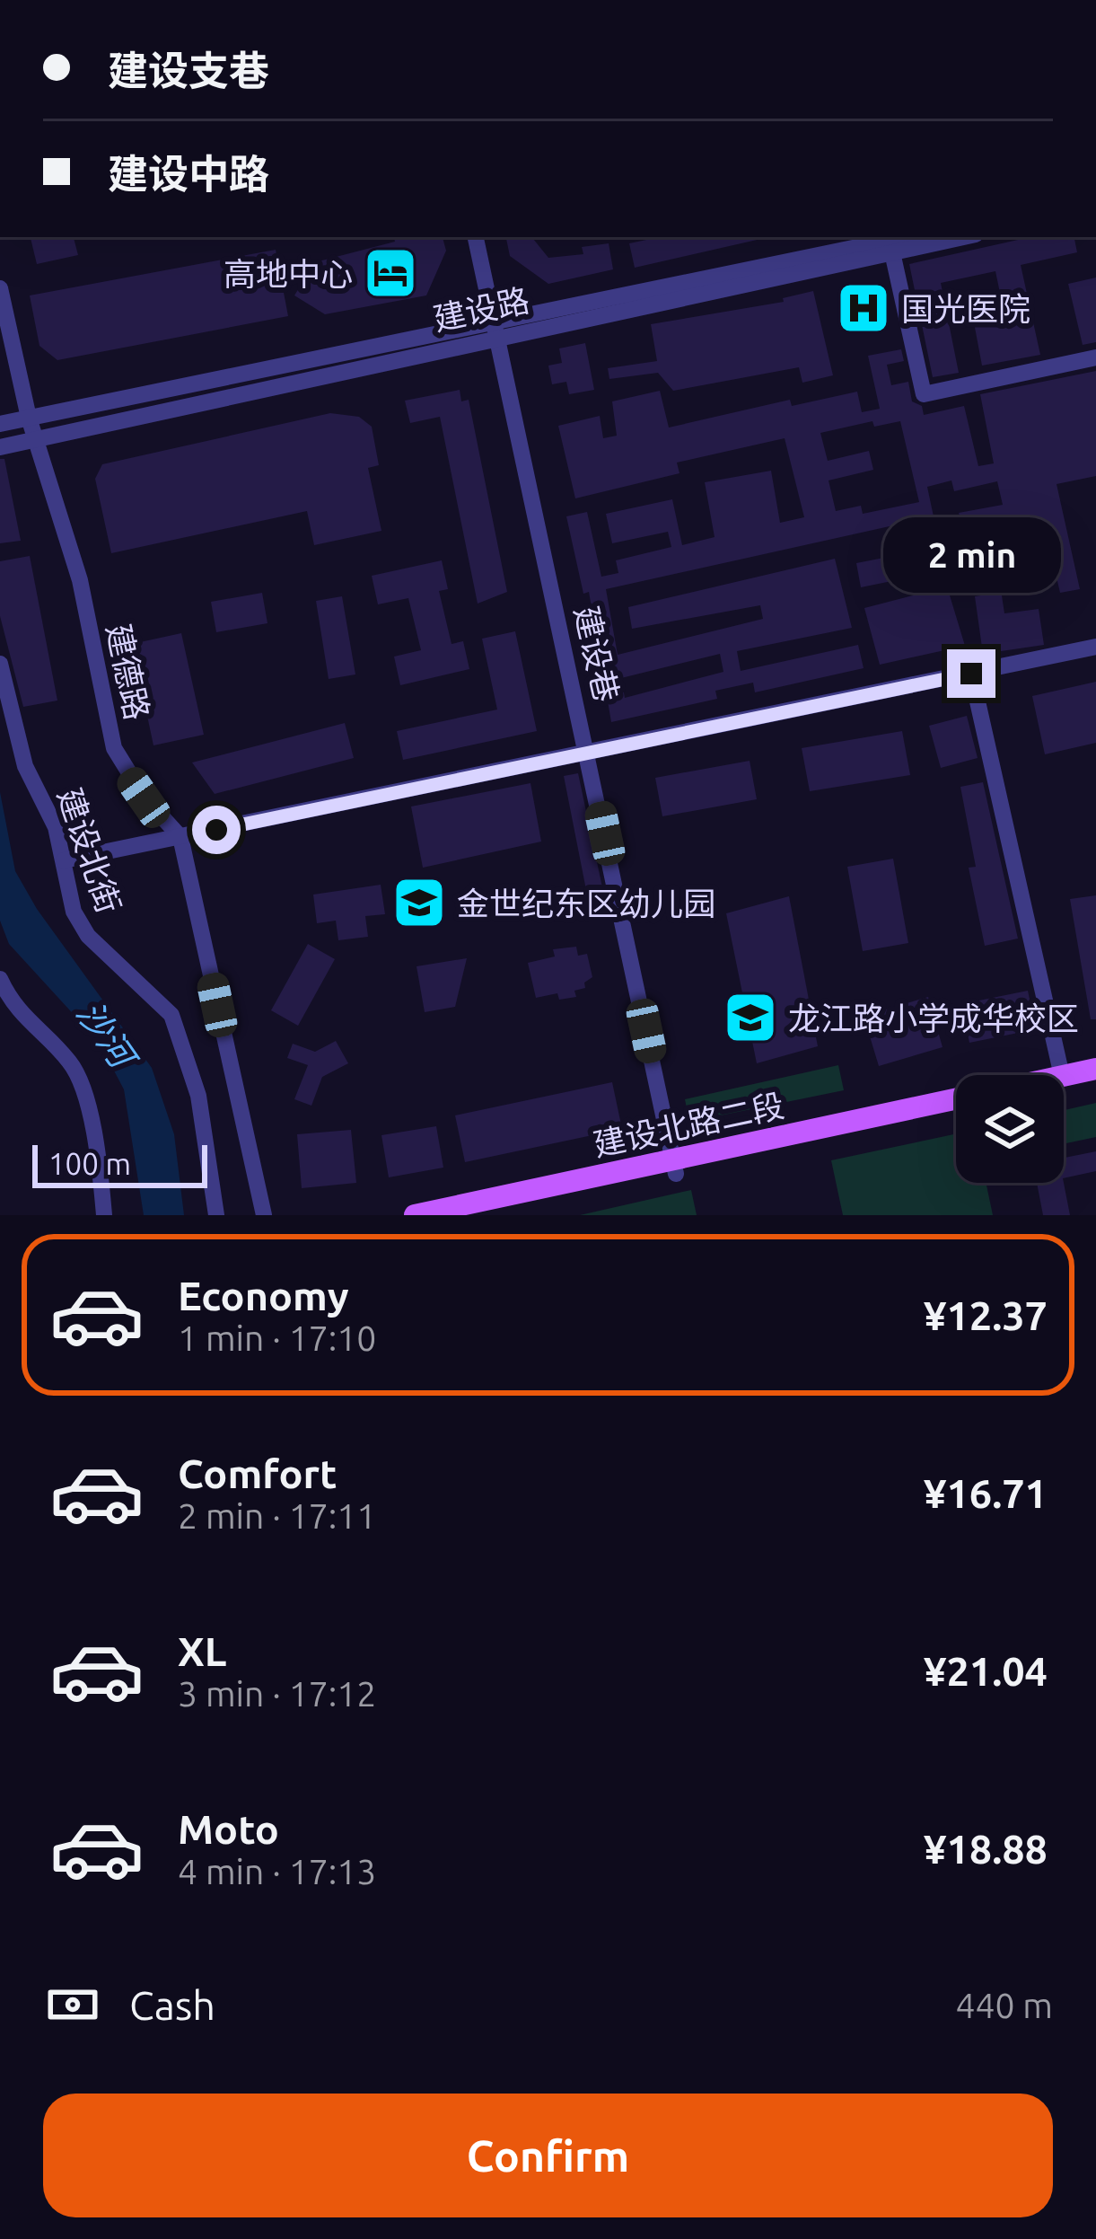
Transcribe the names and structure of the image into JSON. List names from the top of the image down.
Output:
{
  "streets": {
    "main road": ["建设北路二段"],
    "street": [
      "建设路",
      "建设巷",
      "建德路",
      "建设北街"
    ]
  },
  "crossings": [
    ["建设路", "建设巷"],
    ["建设路", "建德路"],
    ["建设巷", "建设北路二段"]
  ],
  "water": ["沙河"],
  "places": {
    "hotel": ["高地中心"],
    "hospital": ["国光医院"],
    "school or university": ["金世纪东区幼儿园", "龙江路小学成华校区"]
  },
  "scale_bar": "100 m",
  "page": {
    "banner": ["建设支巷", "建设中路"],
    "bubble": "2 min",
    "scale": "100 m",
    "list": [
      {
        "name": "Economy",
        "note": "1 min · 17:10",
        "value": "¥12.37"
      },
      {
        "name": "Comfort",
        "note": "2 min · 17:11",
        "value": "¥16.71"
      },
      {
        "name": "XL",
        "note": "3 min · 17:12",
        "value": "¥21.04"
      },
      {
        "name": "Moto",
        "note": "4 min · 17:13",
        "value": "¥18.88"
      }
    ],
    "pay": ["Cash", "440 m"],
    "buttons": "Confirm"
  }
}
